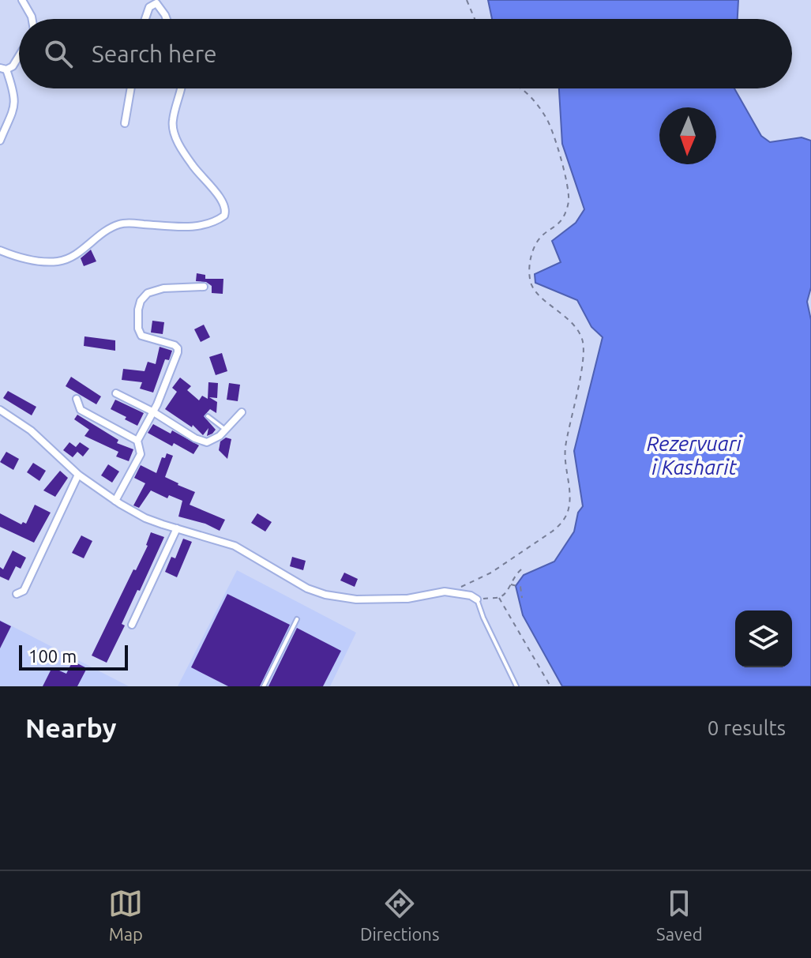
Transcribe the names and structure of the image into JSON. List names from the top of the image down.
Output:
{
  "water": ["Rezervuari i Kasharit"],
  "scale_bar": "100 m",
  "north": "bottom",
  "page": {
    "search": "Search here",
    "scale": "100 m",
    "heading": ["Nearby", "0 results"],
    "nav": ["Map", "Directions", "Saved"]
  }
}
